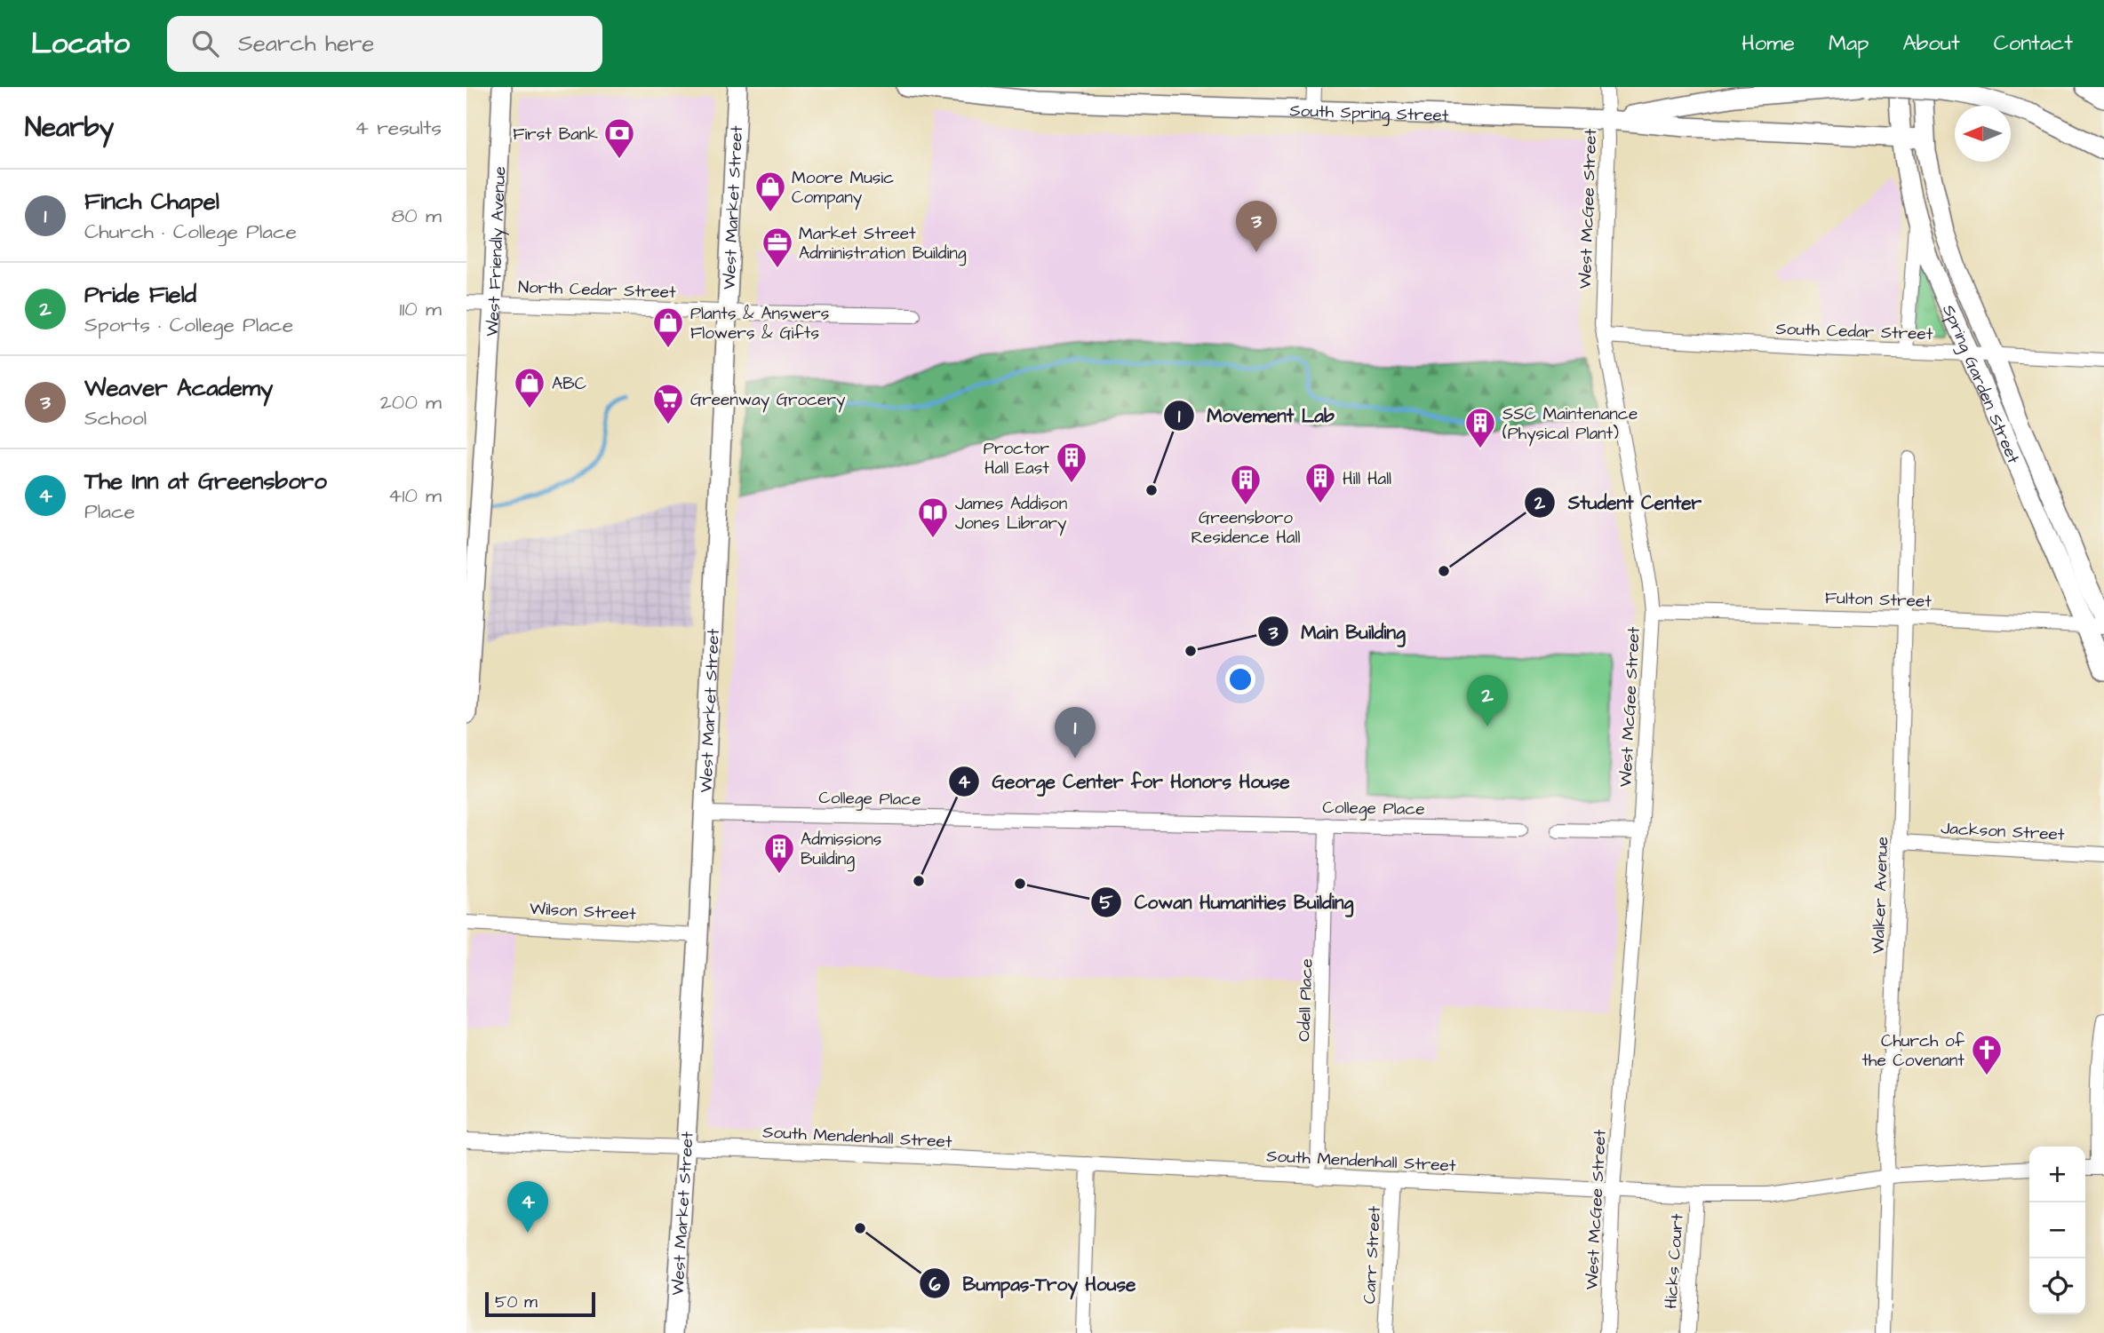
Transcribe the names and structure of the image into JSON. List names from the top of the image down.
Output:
{
  "streets": {
    "main road": [
      "South Spring Street",
      "West Market Street",
      "West Friendly Avenue",
      "Spring Garden Street"
    ],
    "street": [
      "West McGee Street",
      "North Cedar Street",
      "South Cedar Street",
      "Fulton Street",
      "College Place",
      "Jackson Street",
      "Walker Avenue",
      "Wilson Street",
      "Odell Place",
      "South Mendenhall Street",
      "Carr Street",
      "Hicks Court"
    ]
  },
  "crossings": [
    ["South Spring Street", "West McGee Street"],
    ["West Market Street", "North Cedar Street"],
    ["West Market Street", "College Place"],
    ["West Market Street", "Wilson Street"],
    ["West Market Street", "South Mendenhall Street"],
    ["West McGee Street", "South Cedar Street"],
    ["West McGee Street", "Fulton Street"],
    ["West McGee Street", "South Mendenhall Street"],
    ["West Friendly Avenue", "North Cedar Street"],
    ["South Cedar Street", "Spring Garden Street"],
    ["Spring Garden Street", "Fulton Street"],
    ["Fulton Street", "Walker Avenue"],
    ["College Place", "Odell Place"],
    ["Jackson Street", "Walker Avenue"],
    ["Walker Avenue", "South Mendenhall Street"],
    ["Odell Place", "South Mendenhall Street"],
    ["South Mendenhall Street", "Carr Street"],
    ["South Mendenhall Street", "Hicks Court"]
  ],
  "places": {
    "bank": ["First Bank"],
    "shop": ["Moore Music Company", "Plants & Answers Flowers & Gifts", "ABC"],
    "office": ["Market Street Administration Building"],
    "supermarket": ["Greenway Grocery"],
    "building": [
      "SSC Maintenance (Physical Plant)",
      "Proctor Hall East",
      "Hill Hall",
      "Greensboro Residence Hall",
      "Admissions Building"
    ],
    "other": [
      "Movement Lab",
      "Student Center",
      "Main Building",
      "George Center for Honors House",
      "Cowan Humanities Building",
      "Bumpas-Troy House"
    ],
    "library": ["James Addison Jones Library"],
    "church": ["Church of the Covenant"]
  },
  "scale_bar": "50 m",
  "north": "left",
  "page": {
    "header": "Locato",
    "search": "Search here",
    "nav": [
      "Home",
      "Map",
      "About",
      "Contact"
    ],
    "heading": ["Nearby", "4 results"],
    "list": [
      {
        "mark": "1",
        "name": "Finch Chapel",
        "note": "Church · College Place",
        "value": "80 m"
      },
      {
        "mark": "2",
        "name": "Pride Field",
        "note": "Sports · College Place",
        "value": "110 m"
      },
      {
        "mark": "3",
        "name": "Weaver Academy",
        "note": "School",
        "value": "200 m"
      },
      {
        "mark": "4",
        "name": "The Inn at Greensboro",
        "note": "Place",
        "value": "410 m"
      }
    ],
    "pins": [
      "3",
      "2",
      "1",
      "4"
    ],
    "map_buttons": ["+", "−"],
    "scale": "50 m"
  }
}
